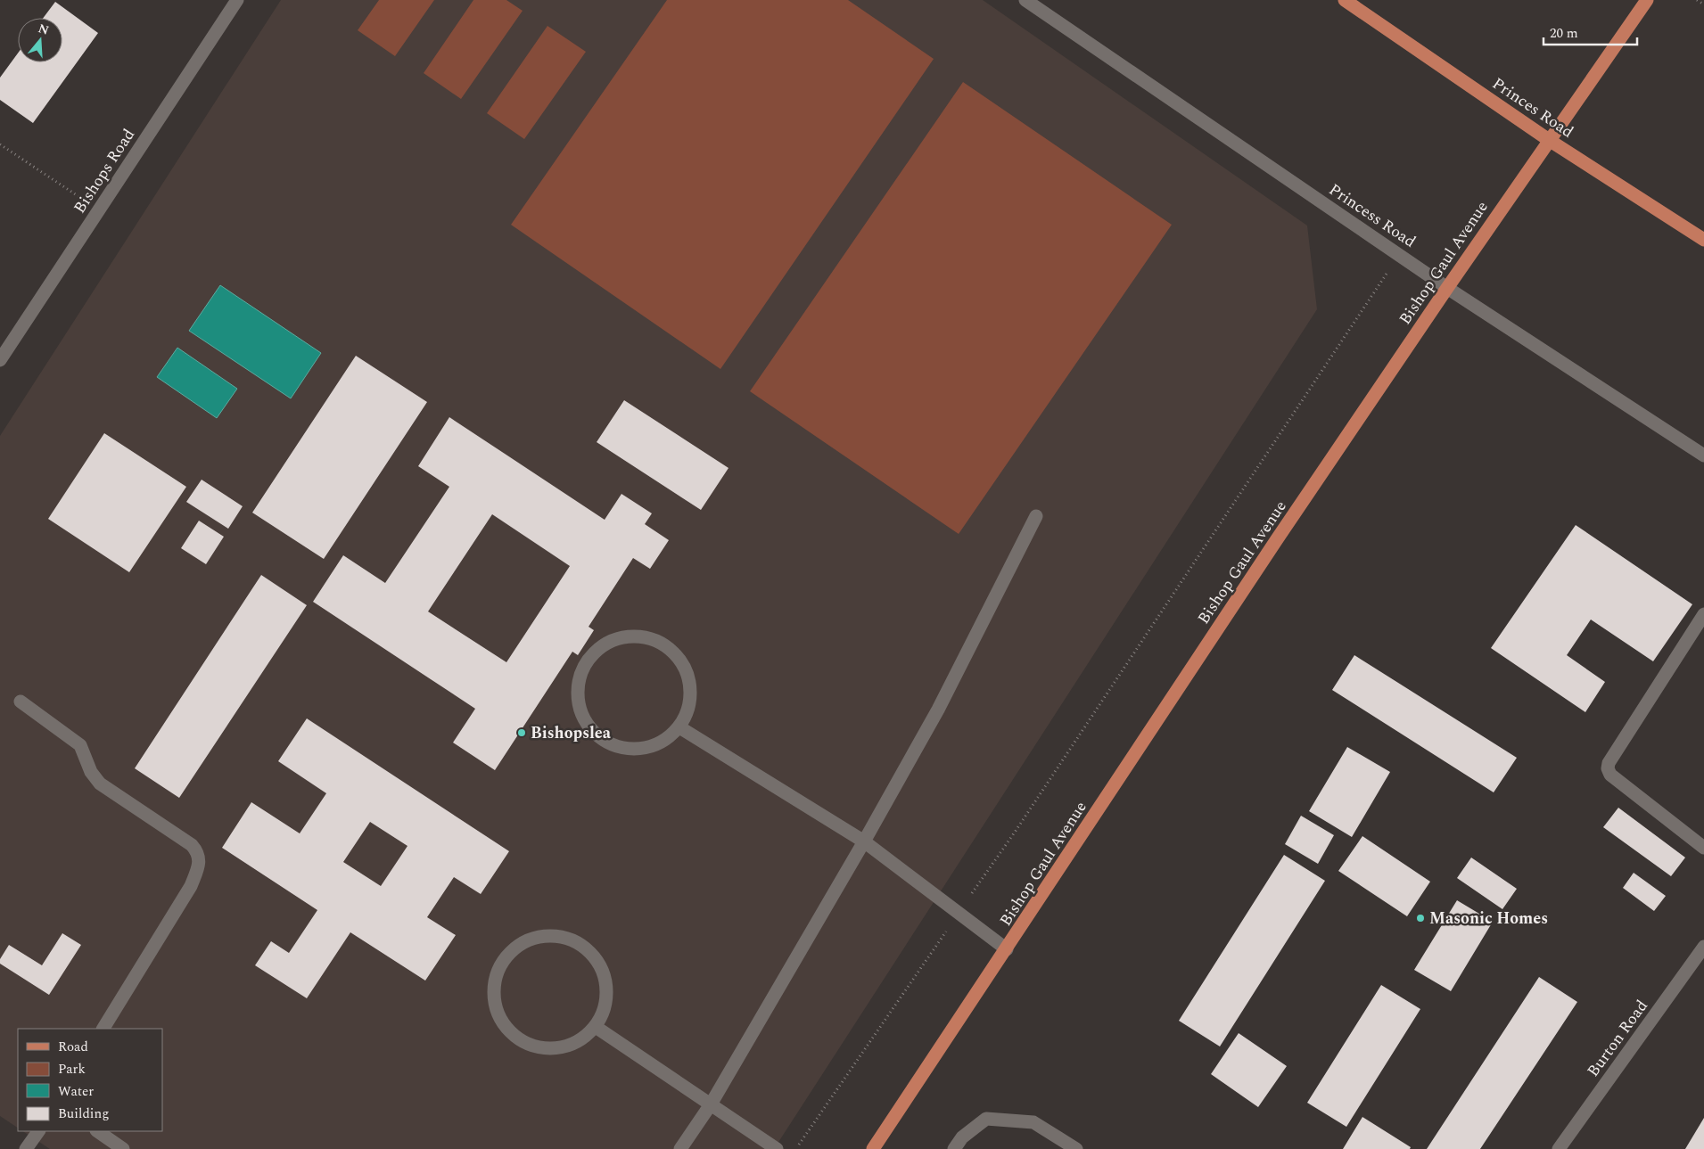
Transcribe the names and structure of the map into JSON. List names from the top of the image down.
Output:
{
  "streets": {
    "main road": ["Princes Road", "Bishop Gaul Avenue"],
    "street": ["Bishops Road", "Princess Road", "Burton Road"]
  },
  "crossings": [
    ["Princes Road", "Bishop Gaul Avenue"],
    ["Princess Road", "Bishop Gaul Avenue"]
  ],
  "places": ["Bishopslea", "Masonic Homes"],
  "legend": [
    "Road",
    "Park",
    "Water",
    "Building"
  ],
  "scale_bar": "20 m",
  "north": "top"
}
